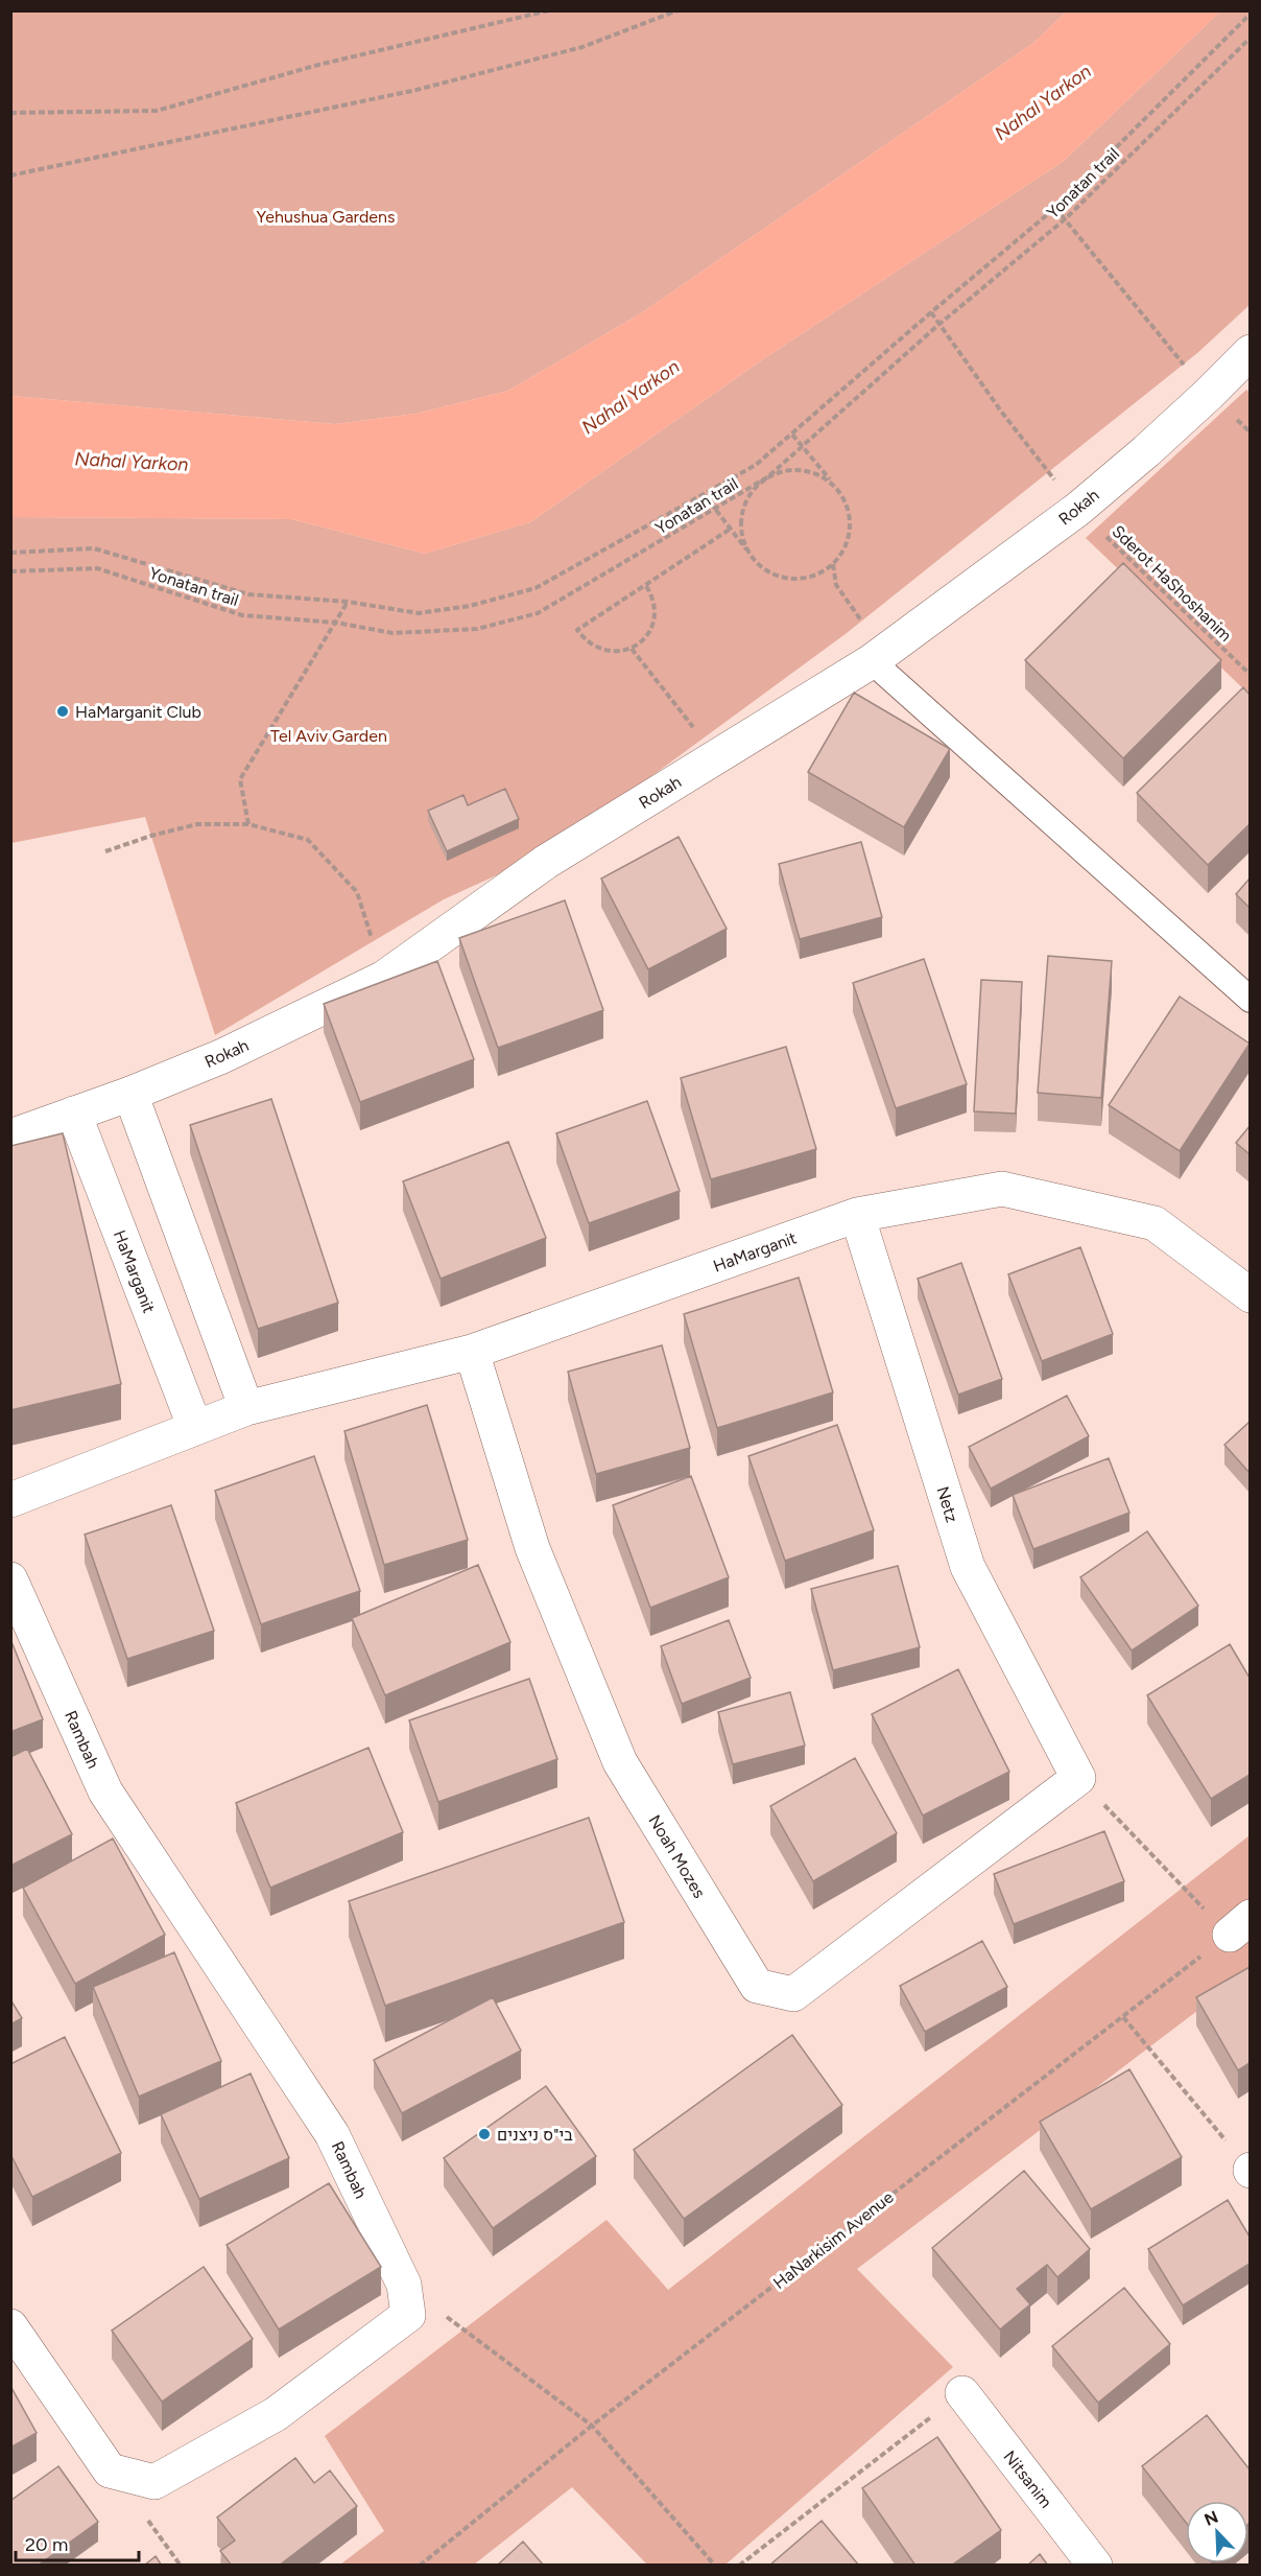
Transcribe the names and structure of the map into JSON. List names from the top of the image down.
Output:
{
  "streets": {
    "street": [
      "Rokah",
      "HaMarganit",
      "Netz",
      "Rambah",
      "Noah Mozes",
      "Nitsanim"
    ],
    "path": ["Yonatan trail", "Sderot HaShoshanim", "HaNarkisim Avenue"]
  },
  "crossings": [
    ["Yonatan trail", "Sderot HaShoshanim"],
    ["Rokah", "Sderot HaShoshanim"],
    ["Rokah", "HaMarganit"],
    ["HaMarganit", "Netz"],
    ["HaMarganit", "Noah Mozes"],
    ["Netz", "Noah Mozes"]
  ],
  "water": ["Nahal Yarkon"],
  "parks": ["Yehushua Gardens", "Tel Aviv Garden"],
  "places": ["HaMarganit Club", "בי\"ס ניצנים"],
  "scale_bar": "20 m",
  "north": "top left"
}
